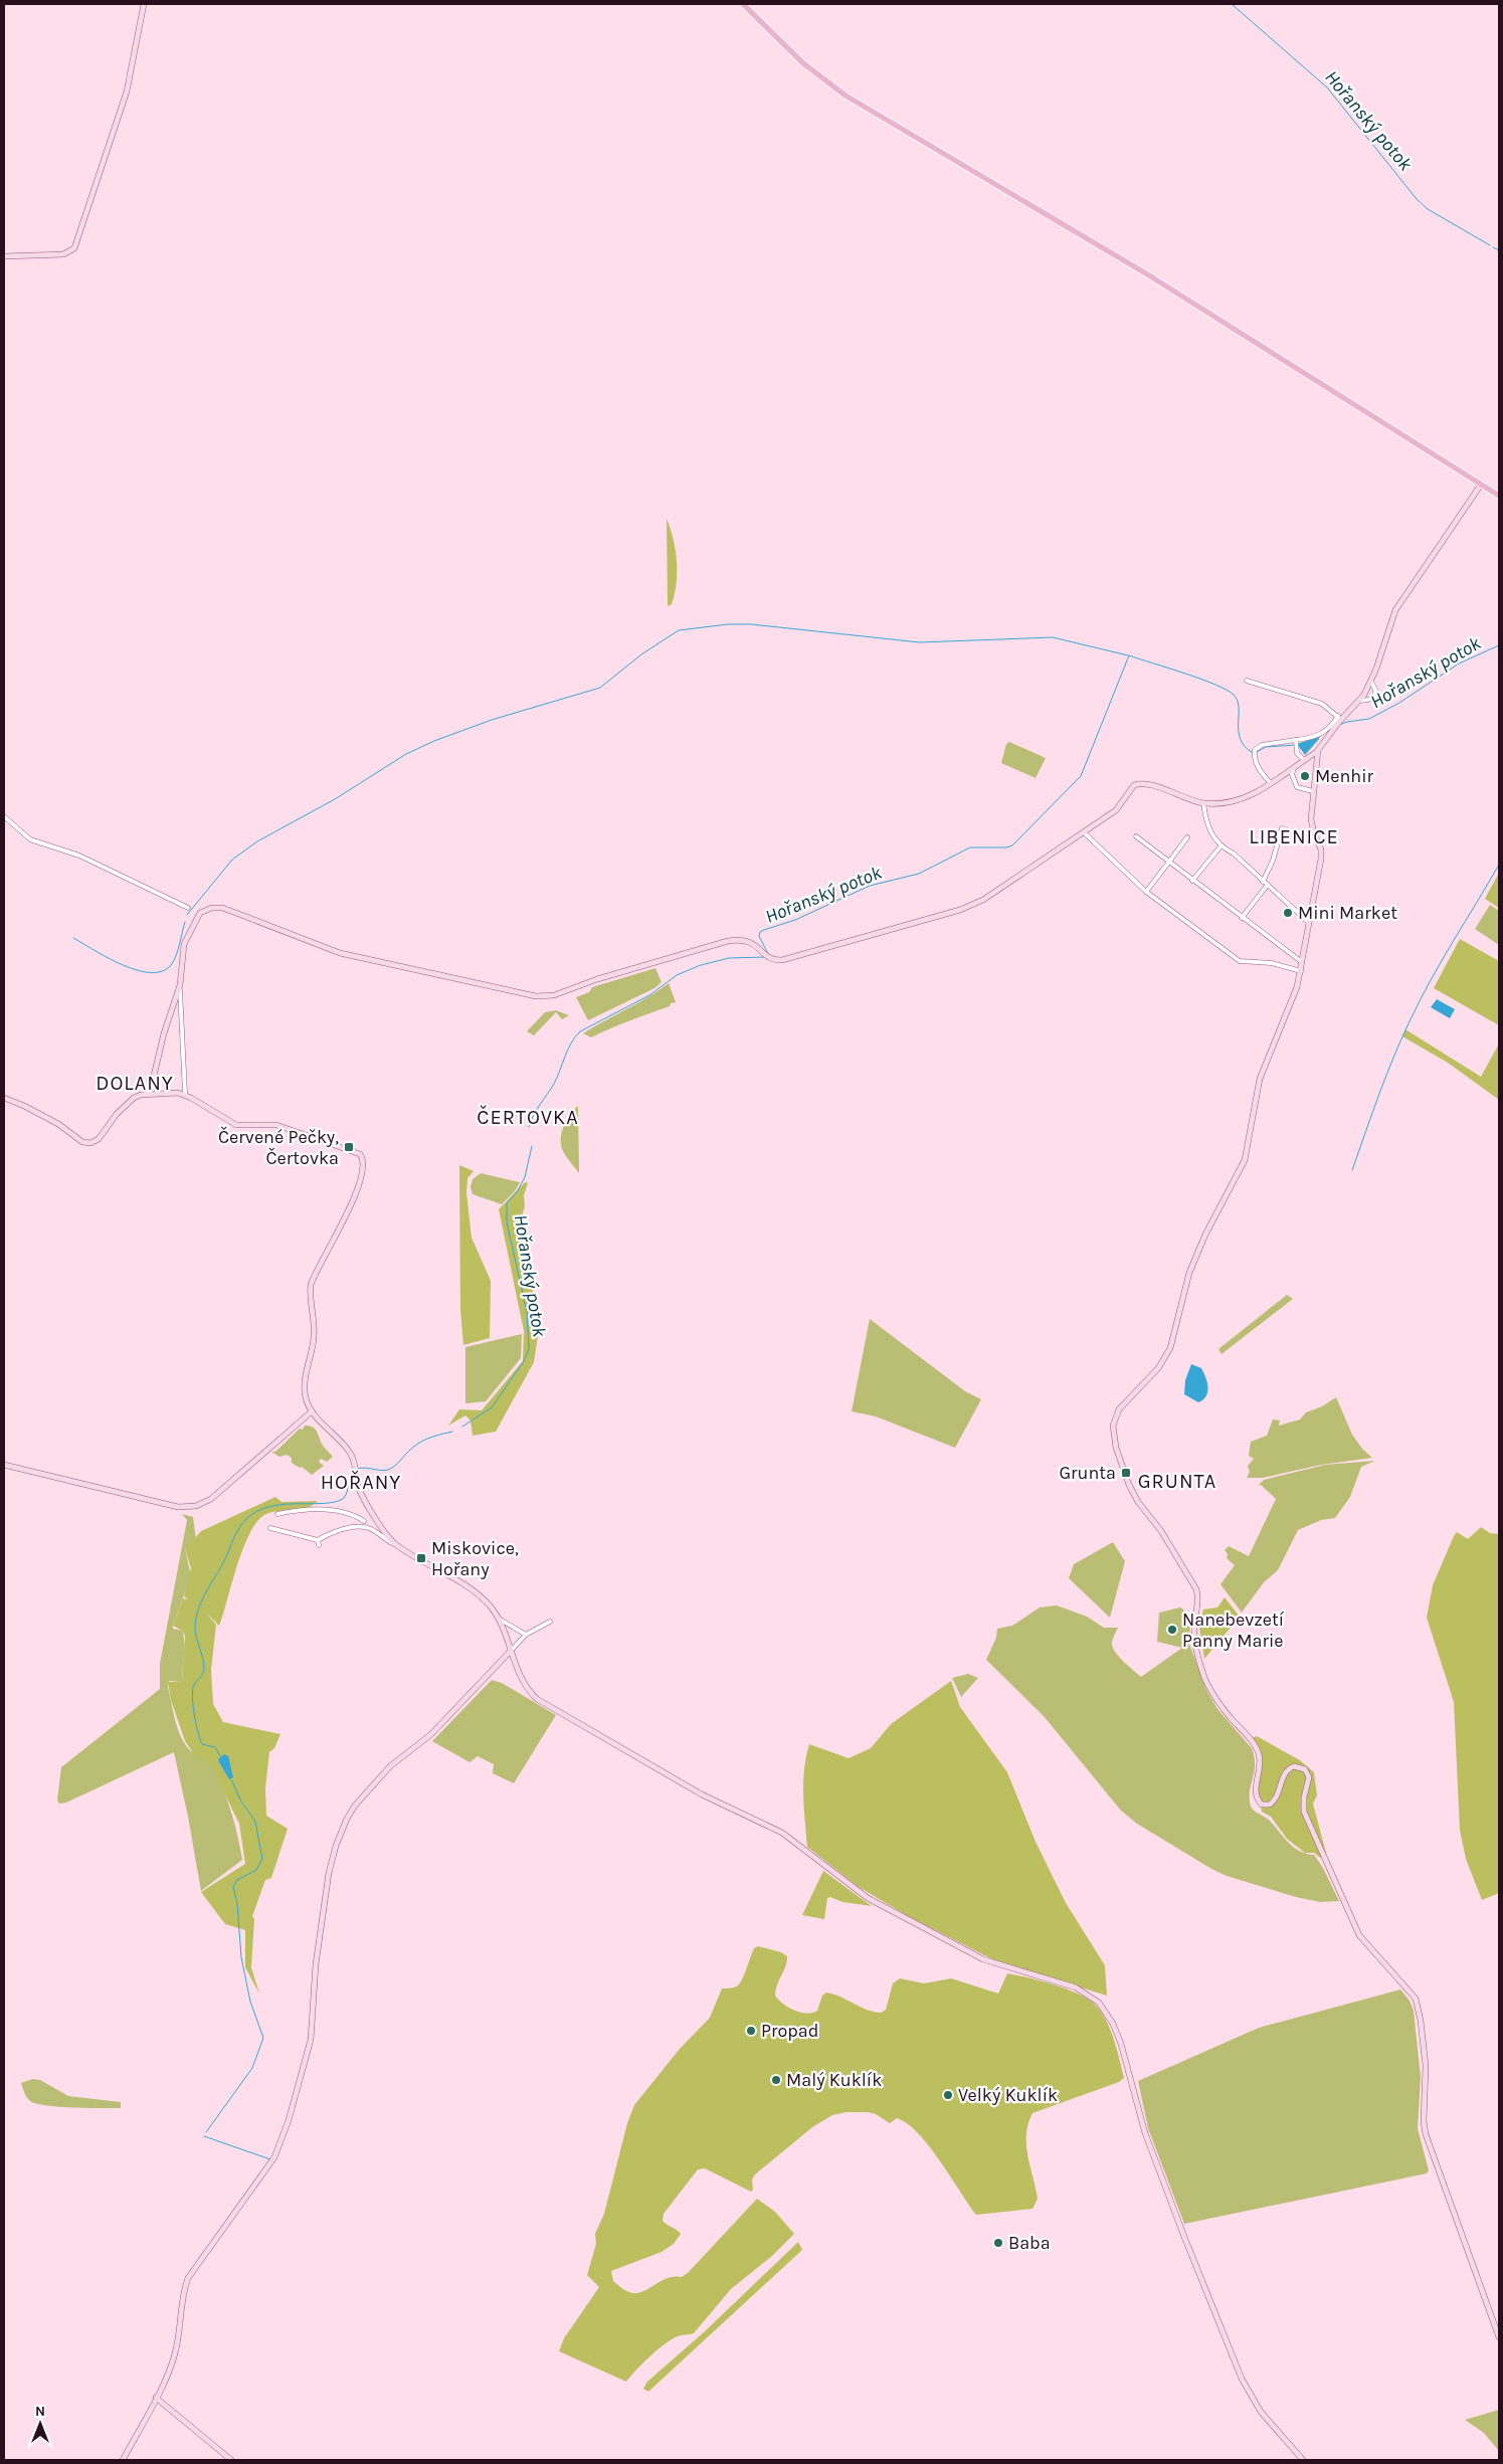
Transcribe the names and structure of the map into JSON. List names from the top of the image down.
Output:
{
  "districts": [
    "LIBENICE",
    "DOLANY",
    "ČERTOVKA",
    "GRUNTA",
    "HOŘANY"
  ],
  "water": ["Hořanský potok"],
  "places": {
    "other": [
      "Menhir",
      "Mini Market",
      "Nanebevzetí Panny Marie",
      "Propad",
      "Malý Kuklík",
      "Velký Kuklík",
      "Baba"
    ],
    "transit": ["Červené Pečky, Čertovka", "Grunta", "Miskovice, Hořany"]
  },
  "north": "top"
}
